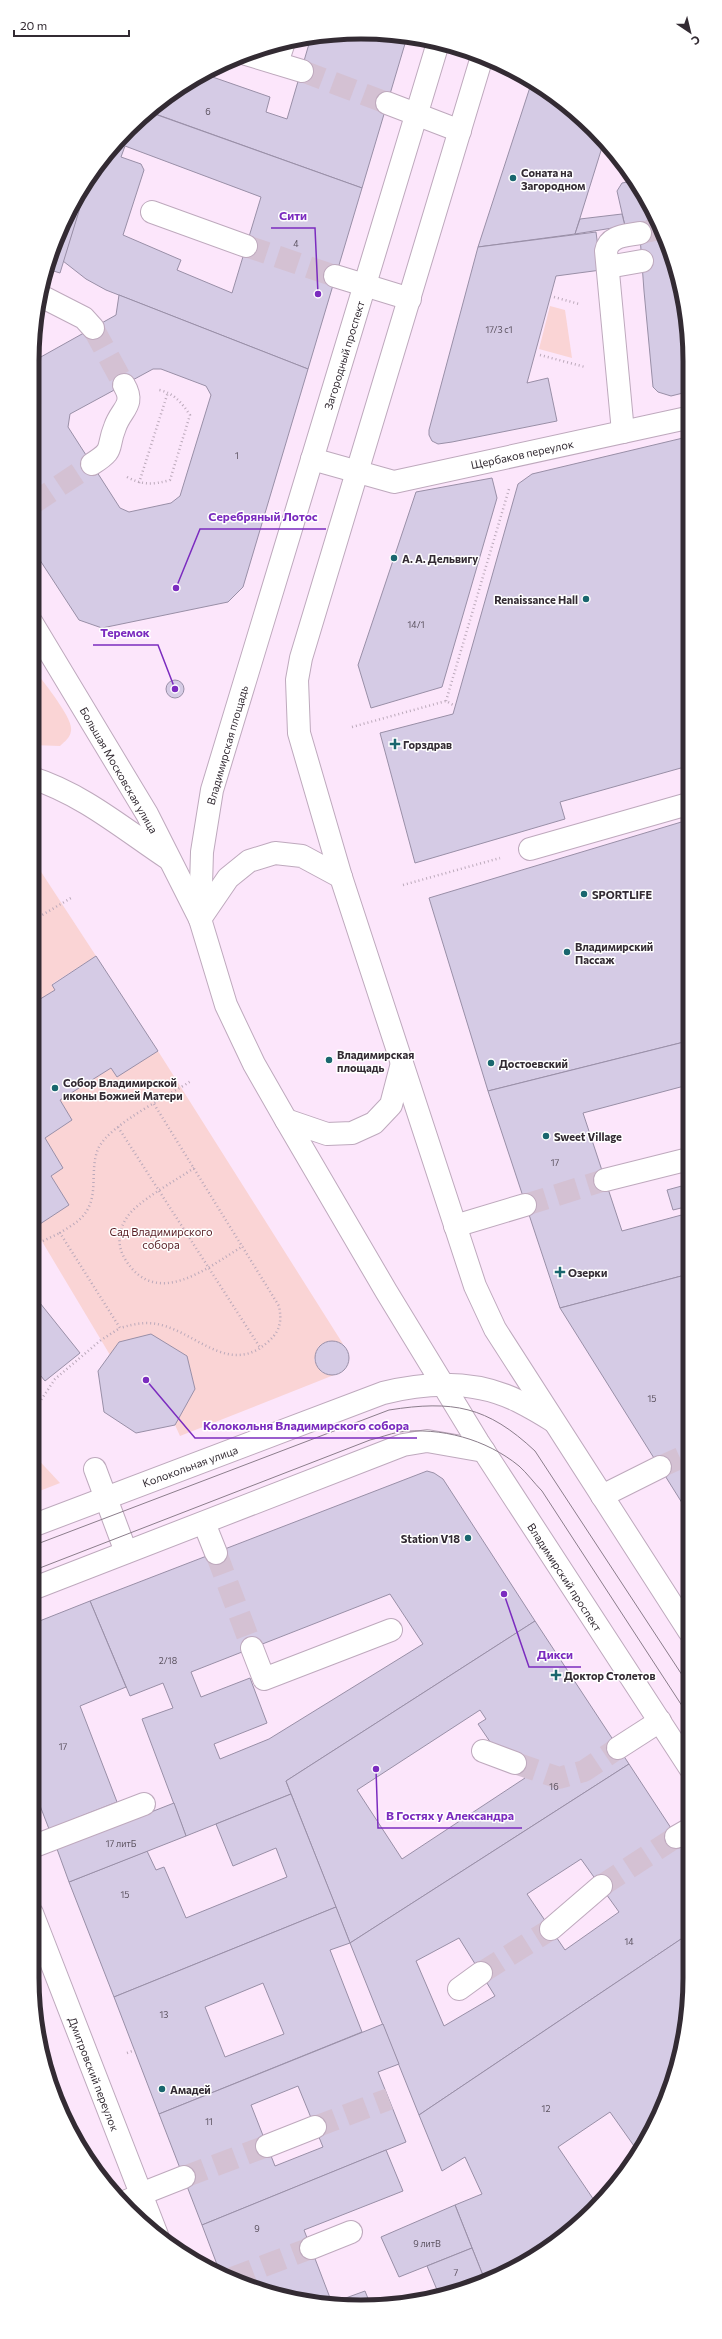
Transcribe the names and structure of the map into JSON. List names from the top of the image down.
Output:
{
  "streets": {
    "main road": [
      "Загородный проспект",
      "Щербаков переулок",
      "Владимирская площадь",
      "Большая Московская улица",
      "Колокольная улица",
      "Владимирский проспект",
      "Дмитровский переулок"
    ]
  },
  "crossings": [
    ["Загородный проспект", "Щербаков переулок"],
    ["Загородный проспект", "Владимирская площадь"],
    ["Владимирская площадь", "Большая Московская улица"],
    ["Владимирская площадь", "Колокольная улица"],
    ["Владимирская площадь", "Владимирский проспект"],
    ["Колокольная улица", "Владимирский проспект"]
  ],
  "parks": ["Сад Владимирского собора"],
  "places": {
    "other": [
      "Соната на Загородном",
      "Сити",
      "А. А. Дельвигу",
      "Серебряный Лотос",
      "Renaissance Hall",
      "Теремок",
      "SPORTLIFE",
      "Владимирский Пассаж",
      "Владимирская площадь",
      "Достоевский",
      "Собор Владимирской иконы Божией Матери",
      "Sweet Village",
      "Колокольня Владимирского собора",
      "Station V18",
      "Дикси",
      "В Гостях у Александра",
      "Амадей"
    ],
    "health": ["Горздрав", "Озерки", "Доктор Столетов"]
  },
  "house_numbers": [
    "6",
    "4",
    "17/3 с1",
    "1",
    "14/1",
    "17",
    "15",
    "2/18",
    "17",
    "16",
    "17 литБ",
    "15",
    "14",
    "13",
    "12",
    "11",
    "9",
    "9 литВ",
    "7"
  ],
  "scale_bar": "20 m",
  "north": "bottom right"
}
